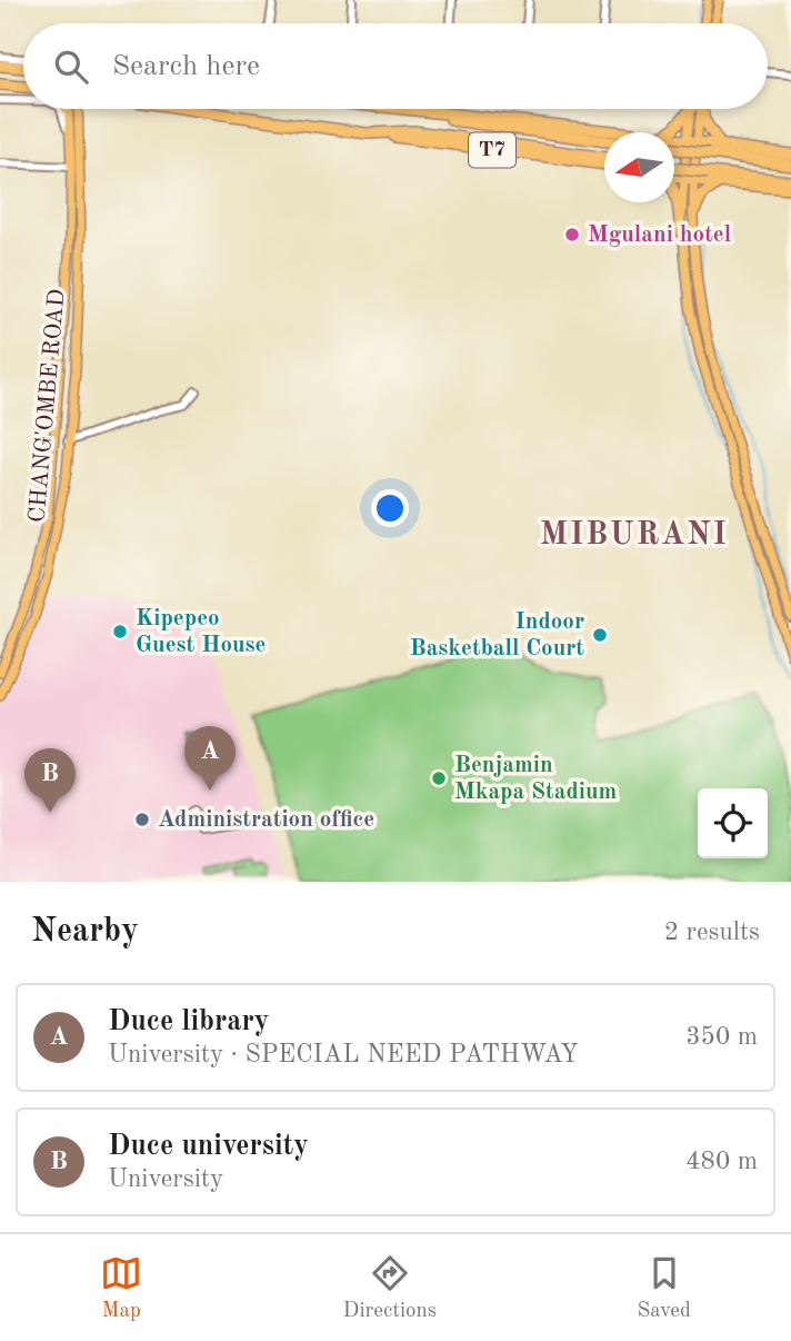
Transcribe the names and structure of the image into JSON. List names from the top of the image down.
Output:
{
  "streets": {
    "highway": ["T7"],
    "main road": ["CHANG'OMBE ROAD"]
  },
  "districts": ["MIBURANI"],
  "places": [
    "Mgulani hotel",
    "Kipepeo Guest House",
    "Indoor Basketball Court",
    "Benjamin Mkapa Stadium",
    "Administration office"
  ],
  "north": "left",
  "page": {
    "search": "Search here",
    "pins": ["A", "B"],
    "heading": ["Nearby", "2 results"],
    "list": [
      {
        "mark": "A",
        "name": "Duce library",
        "note": "University · SPECIAL NEED PATHWAY",
        "value": "350 m"
      },
      {
        "mark": "B",
        "name": "Duce university",
        "note": "University",
        "value": "480 m"
      }
    ],
    "nav": ["Map", "Directions", "Saved"]
  }
}
